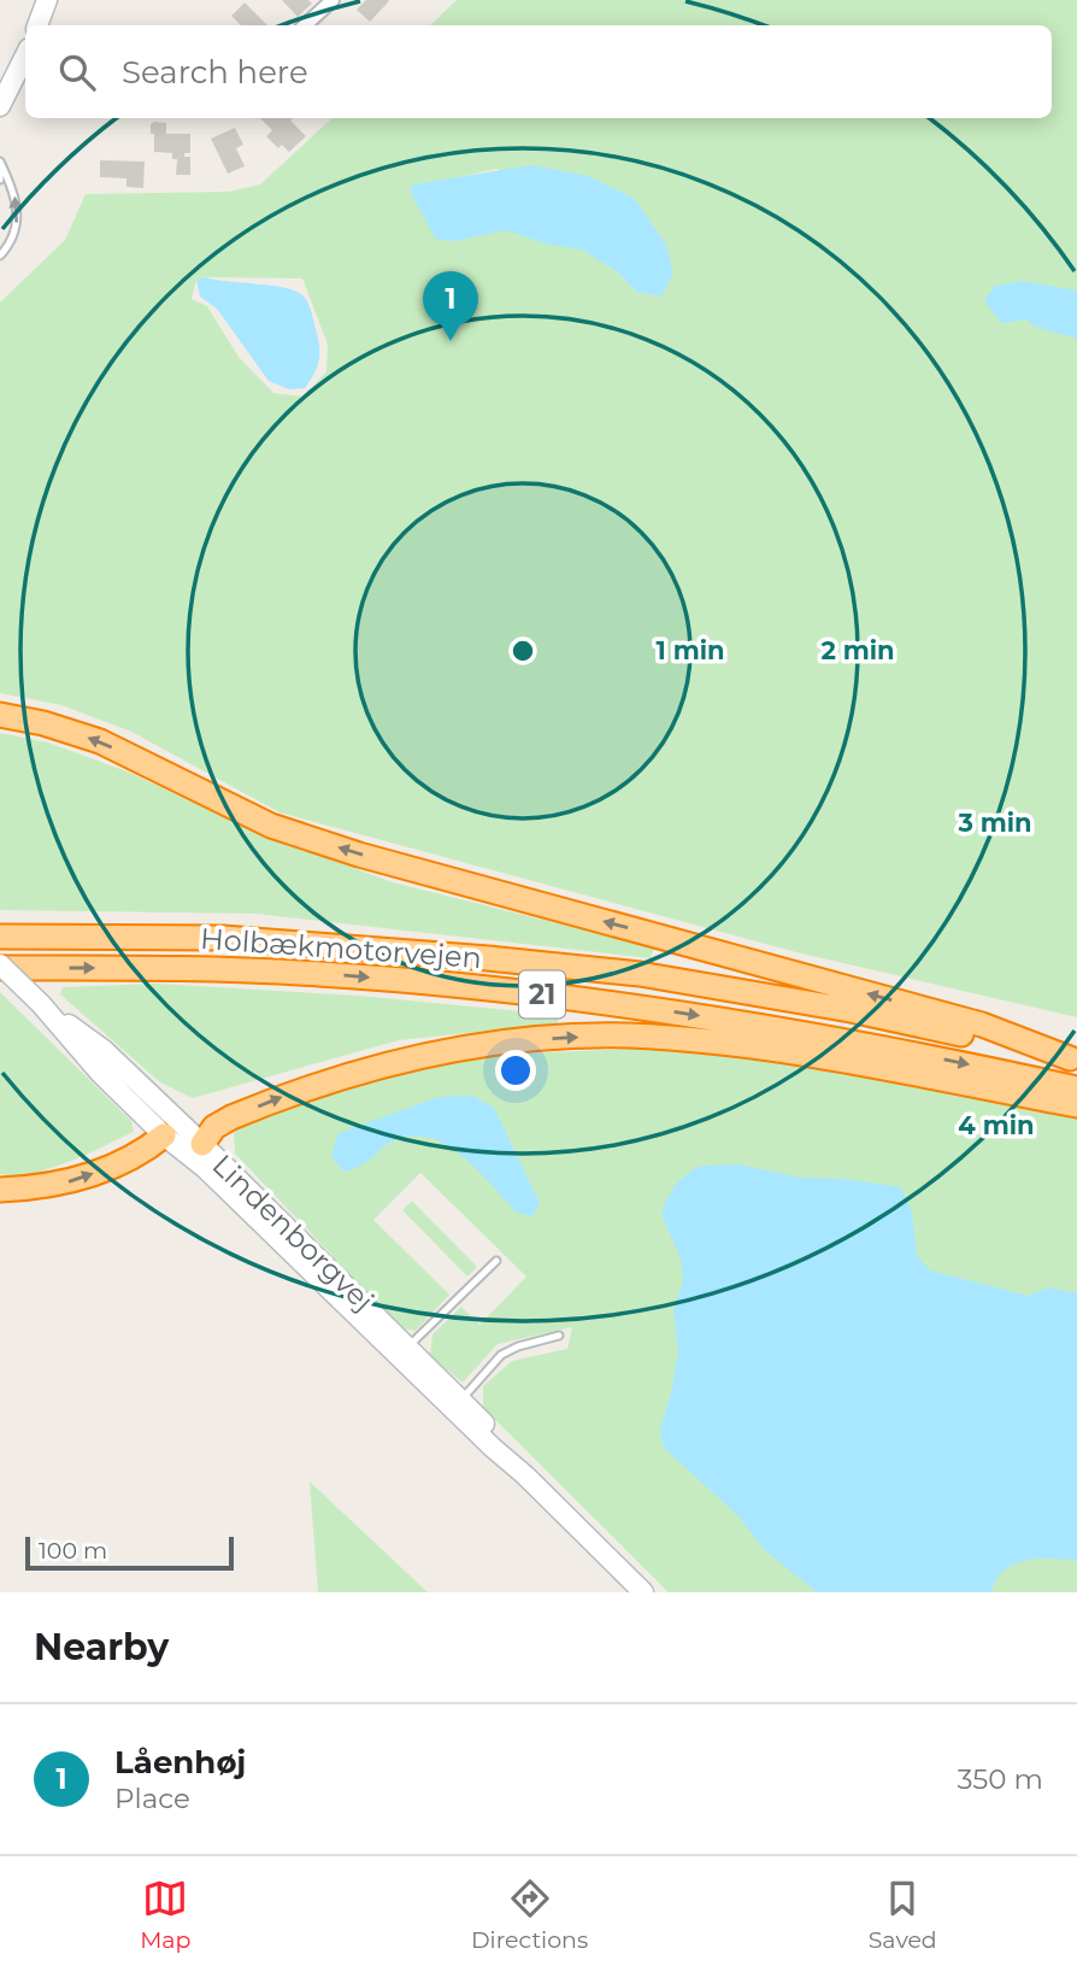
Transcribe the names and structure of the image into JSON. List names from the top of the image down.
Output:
{
  "streets": {
    "highway": ["Holbækmotorvejen", "21"],
    "main road": ["Lindenborgvej"]
  },
  "crossings": [
    ["Holbækmotorvejen", "Lindenborgvej"]
  ],
  "scale_bar": "100 m",
  "page": {
    "search": "Search here",
    "pins": "1",
    "scale": "100 m",
    "heading": "Nearby",
    "list": [
      {
        "mark": "1",
        "name": "Låenhøj",
        "note": "Place",
        "value": "350 m"
      }
    ],
    "nav": ["Map", "Directions", "Saved"]
  },
  "rings": [
    "1 min",
    "2 min",
    "3 min",
    "4 min"
  ]
}
